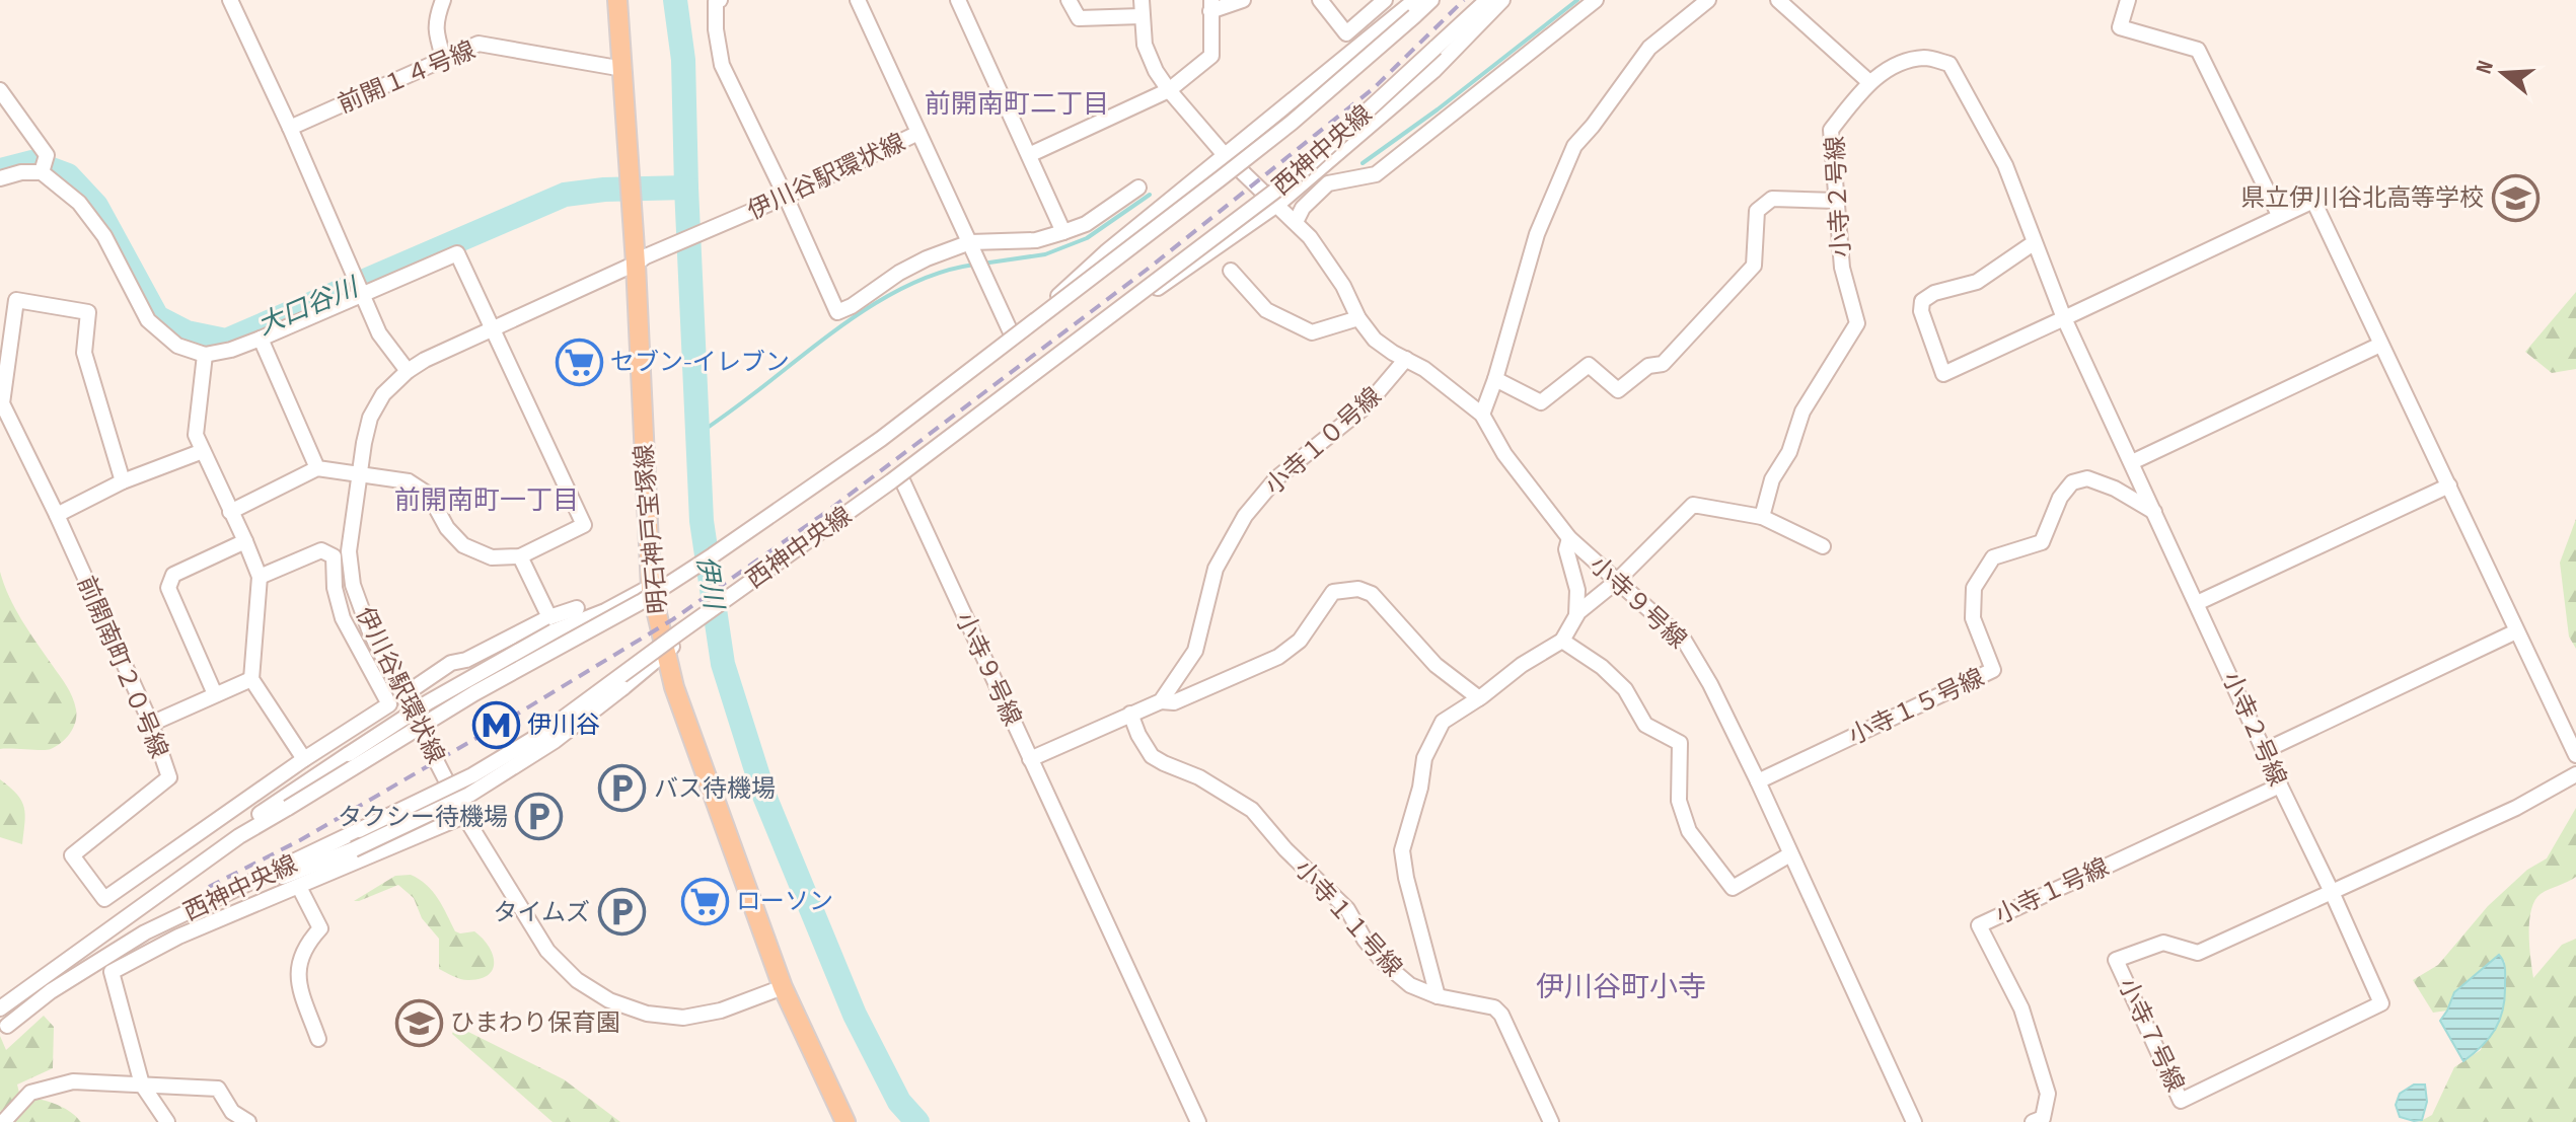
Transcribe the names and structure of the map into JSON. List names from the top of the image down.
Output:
{
  "streets": {
    "main road": ["明石神戸宝塚線"],
    "street": [
      "前開１４号線",
      "西神中央線",
      "伊川谷駅環状線",
      "小寺２号線",
      "小寺１０号線",
      "小寺９号線",
      "前開南町２０号線",
      "小寺１５号線",
      "小寺１号線",
      "小寺１１号線",
      "小寺７号線"
    ]
  },
  "crossings": [
    ["前開１４号線", "明石神戸宝塚線"],
    ["西神中央線", "明石神戸宝塚線"],
    ["西神中央線", "小寺９号線"],
    ["伊川谷駅環状線", "明石神戸宝塚線"],
    ["小寺２号線", "小寺１５号線"],
    ["小寺２号線", "小寺１号線"],
    ["小寺２号線", "小寺７号線"],
    ["小寺１０号線", "小寺９号線"],
    ["小寺９号線", "小寺１５号線"]
  ],
  "districts": ["前開南町二丁目", "前開南町一丁目", "伊川谷町小寺"],
  "water": ["大口谷川", "伊川"],
  "places": {
    "school or university": ["県立伊川谷北高等学校", "ひまわり保育園"],
    "supermarket": ["セブン-イレブン", "ローソン"],
    "metro station": ["伊川谷"],
    "parking": ["バス待機場", "タクシー待機場", "タイムズ"]
  },
  "north": "left"
}
